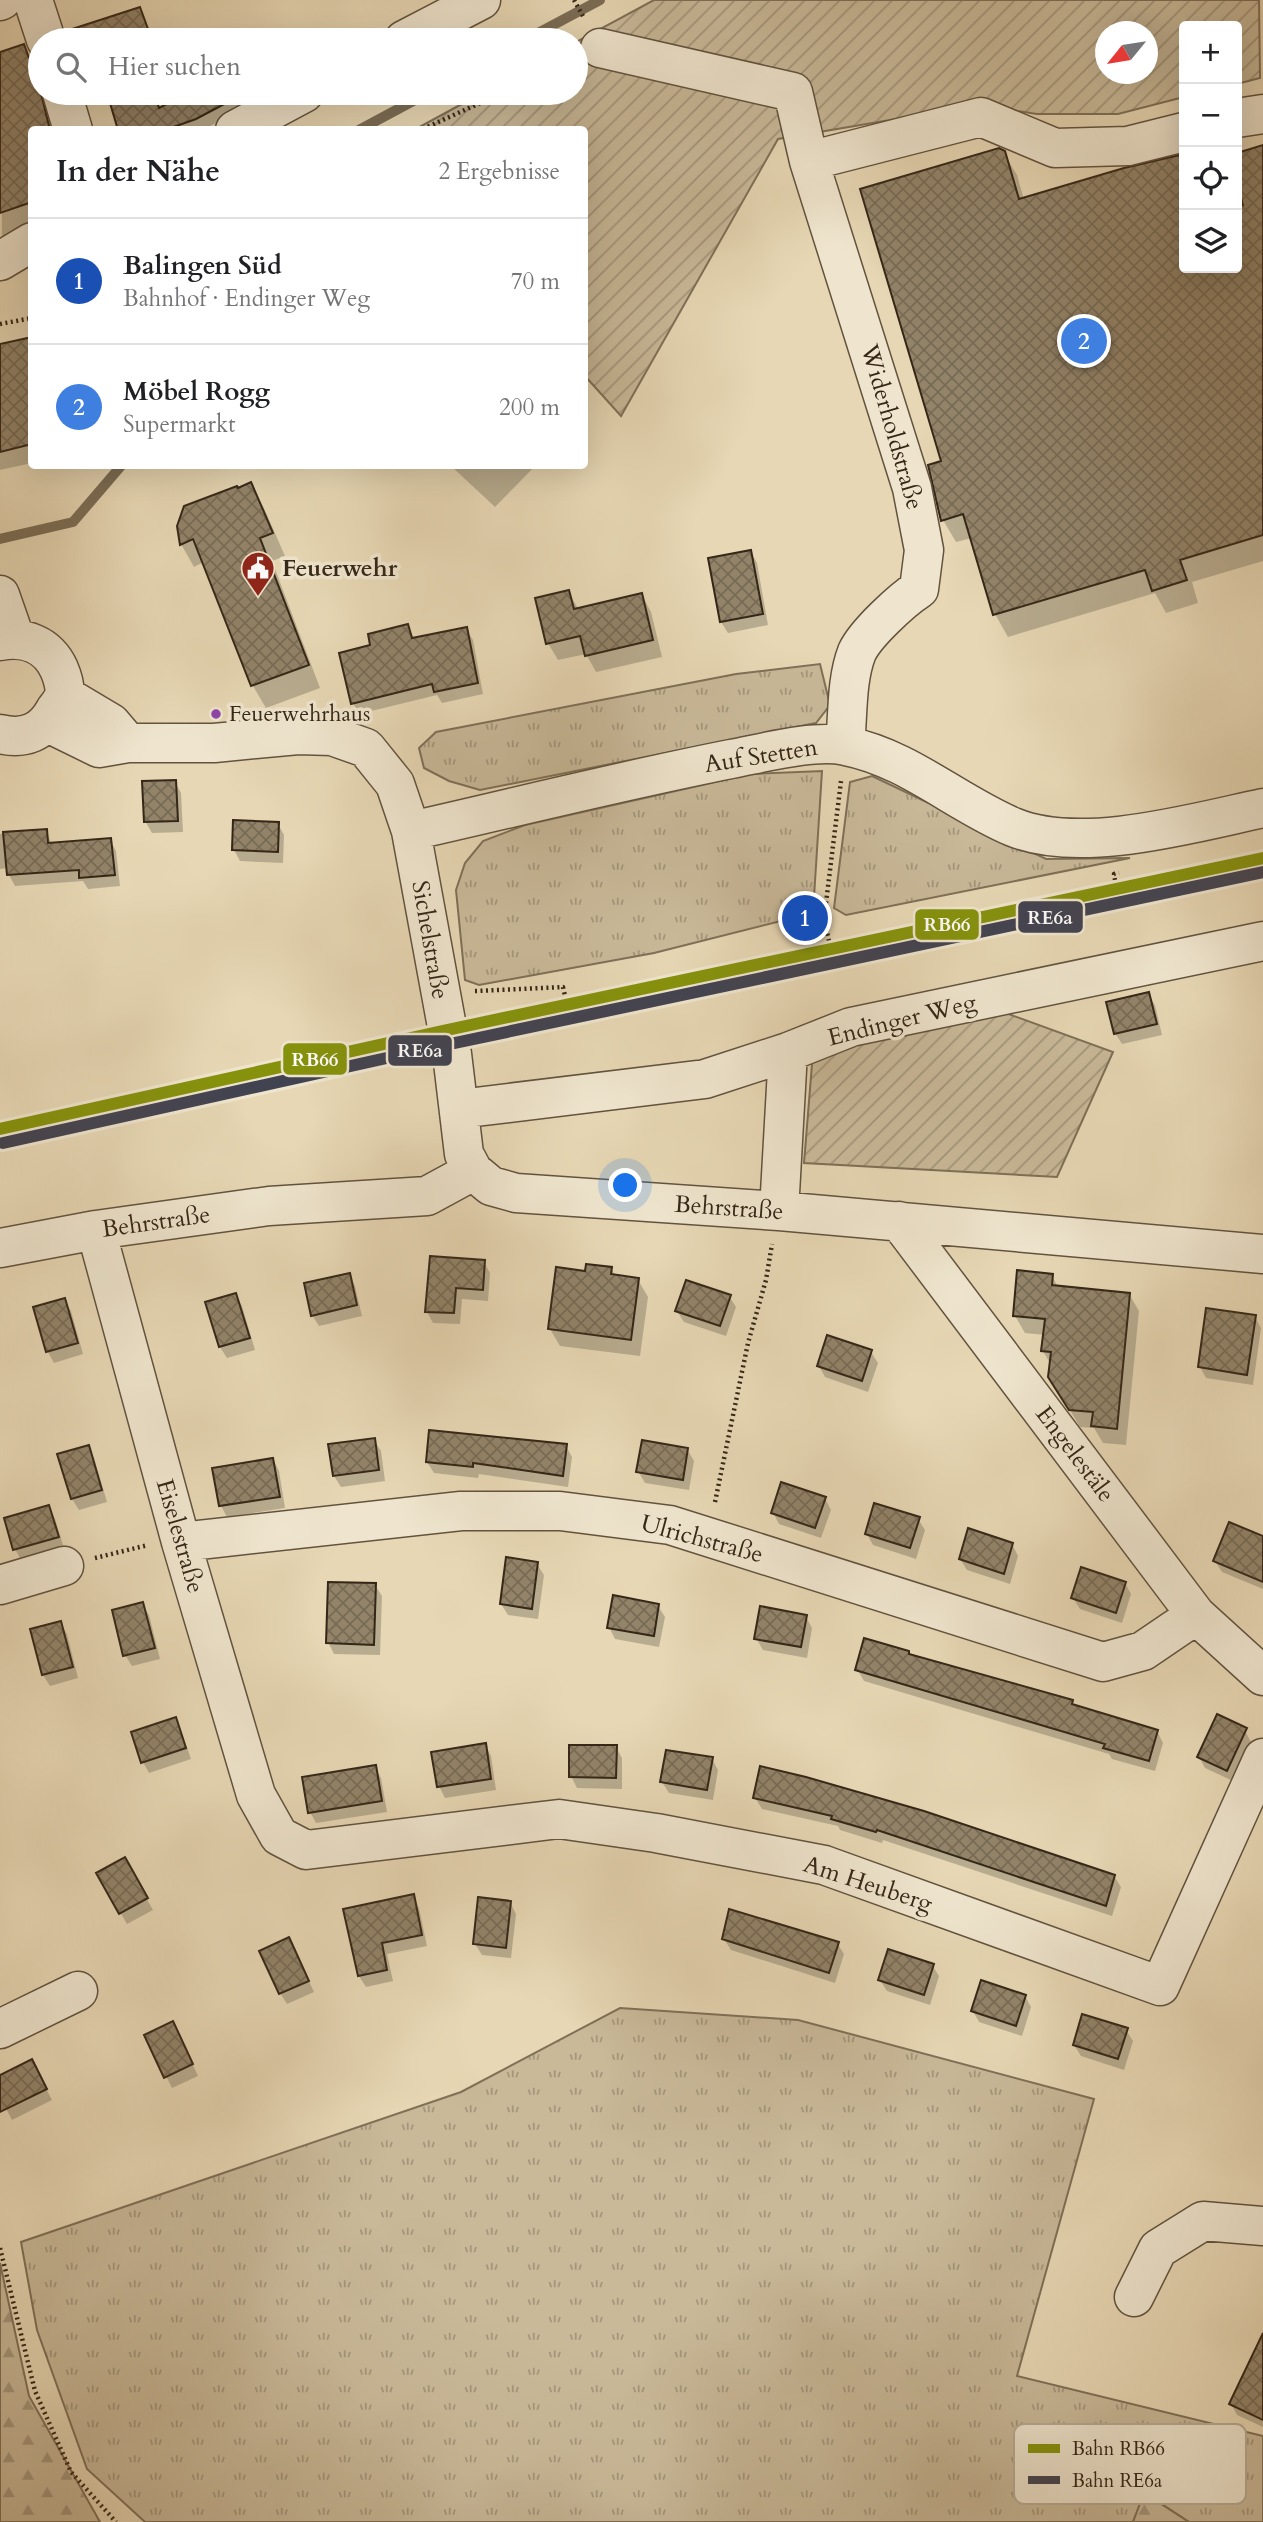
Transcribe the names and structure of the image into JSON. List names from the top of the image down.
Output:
{
  "streets": {
    "street": [
      "Widerholdstraße",
      "Auf Stetten",
      "Sichelstraße",
      "Endinger Weg",
      "Behrstraße",
      "Engelestäle",
      "Eiselestraße",
      "Ulrichstraße",
      "Am Heuberg"
    ]
  },
  "crossings": [
    ["Widerholdstraße", "Auf Stetten"],
    ["Auf Stetten", "Sichelstraße"],
    ["Sichelstraße", "Endinger Weg"],
    ["Sichelstraße", "Behrstraße"],
    ["Behrstraße", "Engelestäle"],
    ["Behrstraße", "Eiselestraße"],
    ["Engelestäle", "Ulrichstraße"],
    ["Eiselestraße", "Ulrichstraße"],
    ["Eiselestraße", "Am Heuberg"]
  ],
  "places": {
    "public building": ["Feuerwehr"],
    "other": ["Feuerwehrhaus"]
  },
  "lines": ["rail line RB66", "rail line RE6a"],
  "legend": ["Bahn RB66", "Bahn RE6a"],
  "north": "bottom left",
  "page": {
    "map_buttons": ["+", "−"],
    "search": "Hier suchen",
    "heading": ["In der Nähe", "2 Ergebnisse"],
    "list": [
      {
        "mark": "1",
        "name": "Balingen Süd",
        "note": "Bahnhof · Endinger Weg",
        "value": "70 m"
      },
      {
        "mark": "2",
        "name": "Möbel Rogg",
        "note": "Supermarkt",
        "value": "200 m"
      }
    ],
    "pins": ["2", "1"]
  }
}
